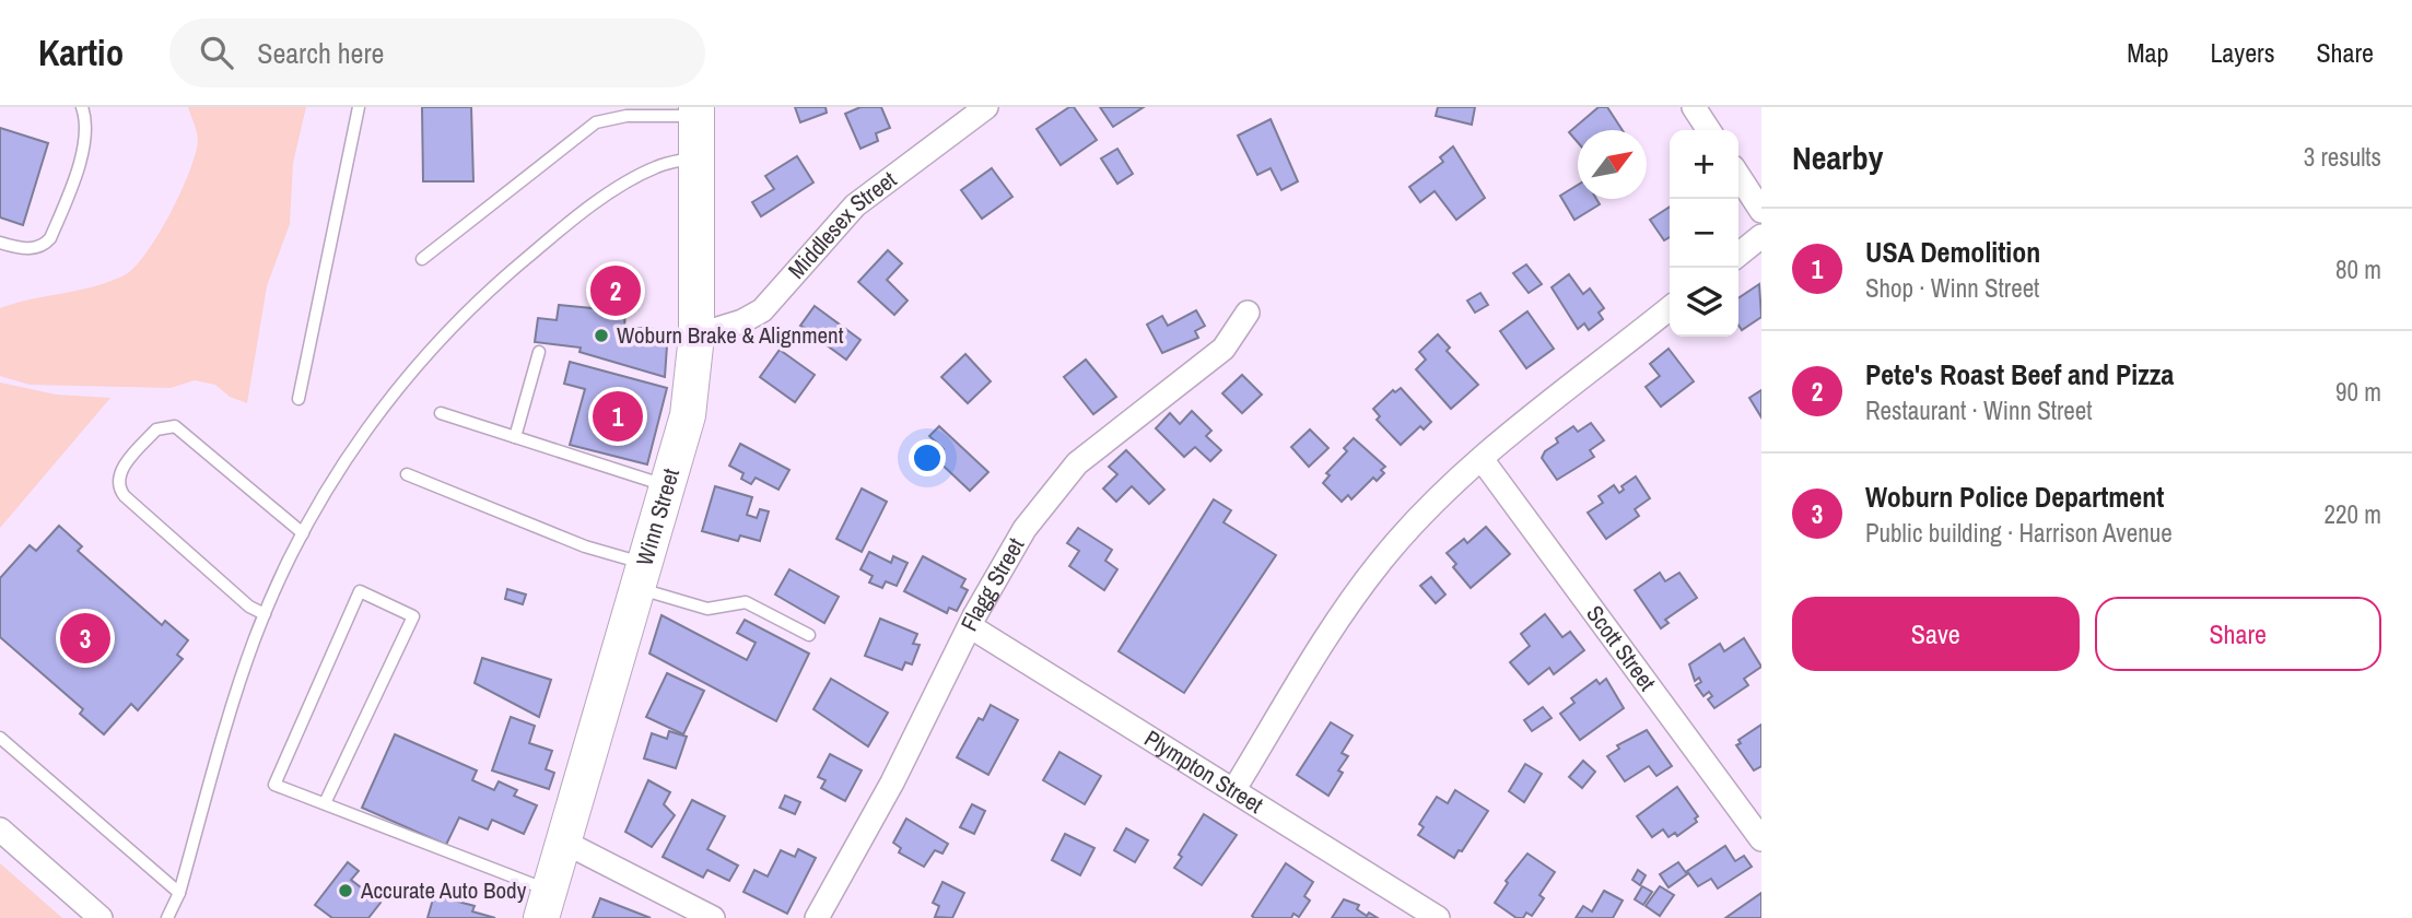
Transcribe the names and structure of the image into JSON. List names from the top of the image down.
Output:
{
  "streets": {
    "main road": ["Winn Street"],
    "street": [
      "Middlesex Street",
      "Flagg Street",
      "Scott Street",
      "Plympton Street"
    ]
  },
  "crossings": [
    ["Middlesex Street", "Winn Street"],
    ["Flagg Street", "Plympton Street"]
  ],
  "places": ["Woburn Brake & Alignment", "Accurate Auto Body"],
  "north": "top right",
  "page": {
    "header": "Kartio",
    "search": "Search here",
    "nav": ["Map", "Layers", "Share"],
    "heading": ["Nearby", "3 results"],
    "map_buttons": ["+", "−"],
    "list": [
      {
        "mark": "1",
        "name": "USA Demolition",
        "note": "Shop · Winn Street",
        "value": "80 m"
      },
      {
        "mark": "2",
        "name": "Pete's Roast Beef and Pizza",
        "note": "Restaurant · Winn Street",
        "value": "90 m"
      },
      {
        "mark": "3",
        "name": "Woburn Police Department",
        "note": "Public building · Harrison Avenue",
        "value": "220 m"
      }
    ],
    "pins": ["2", "1", "3"],
    "buttons": ["Save", "Share"]
  }
}
